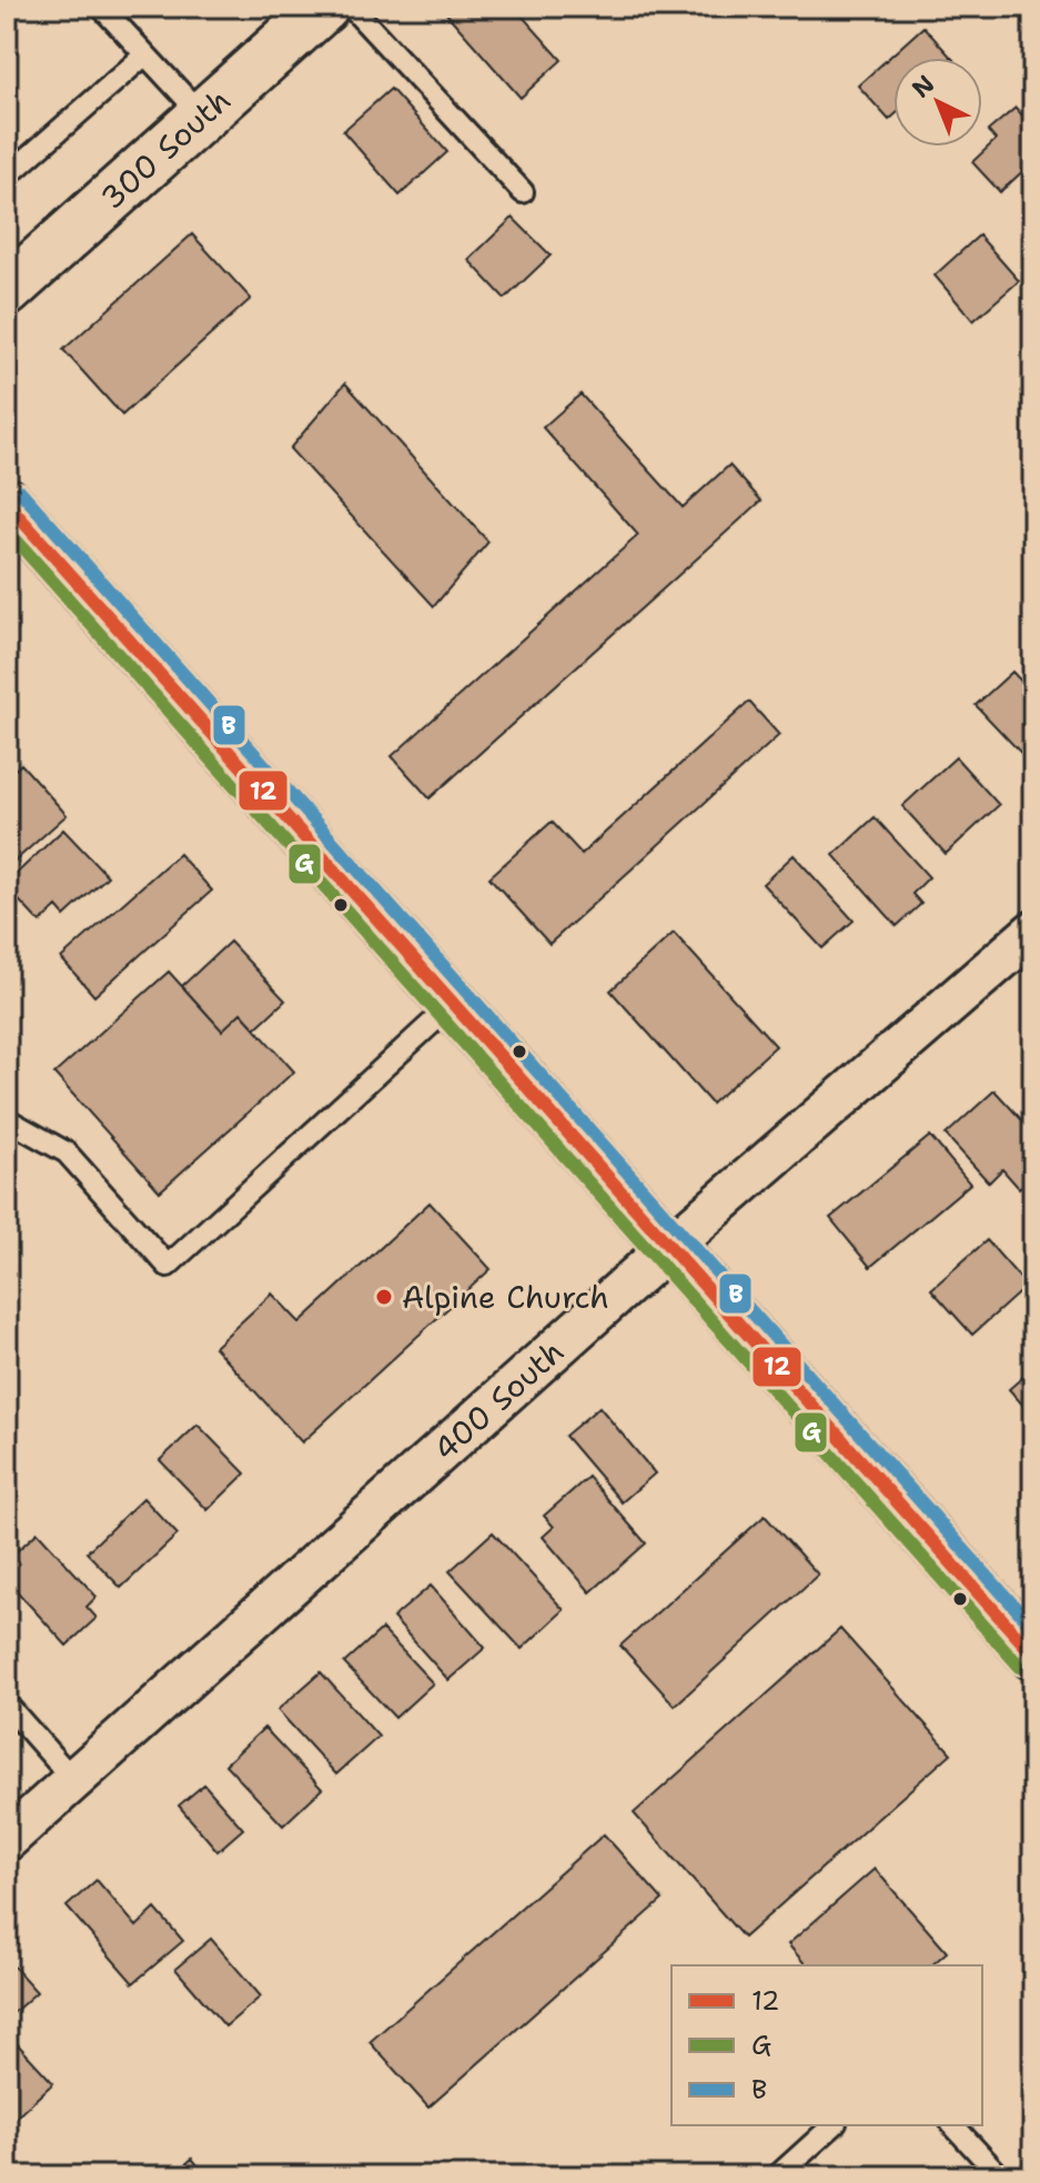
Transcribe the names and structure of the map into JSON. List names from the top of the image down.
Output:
{
  "streets": {
    "street": ["300 South", "400 South"]
  },
  "places": ["Alpine Church"],
  "lines": ["transit line B", "transit line 12", "transit line G"],
  "legend": ["12", "G", "B"],
  "north": "top left"
}
